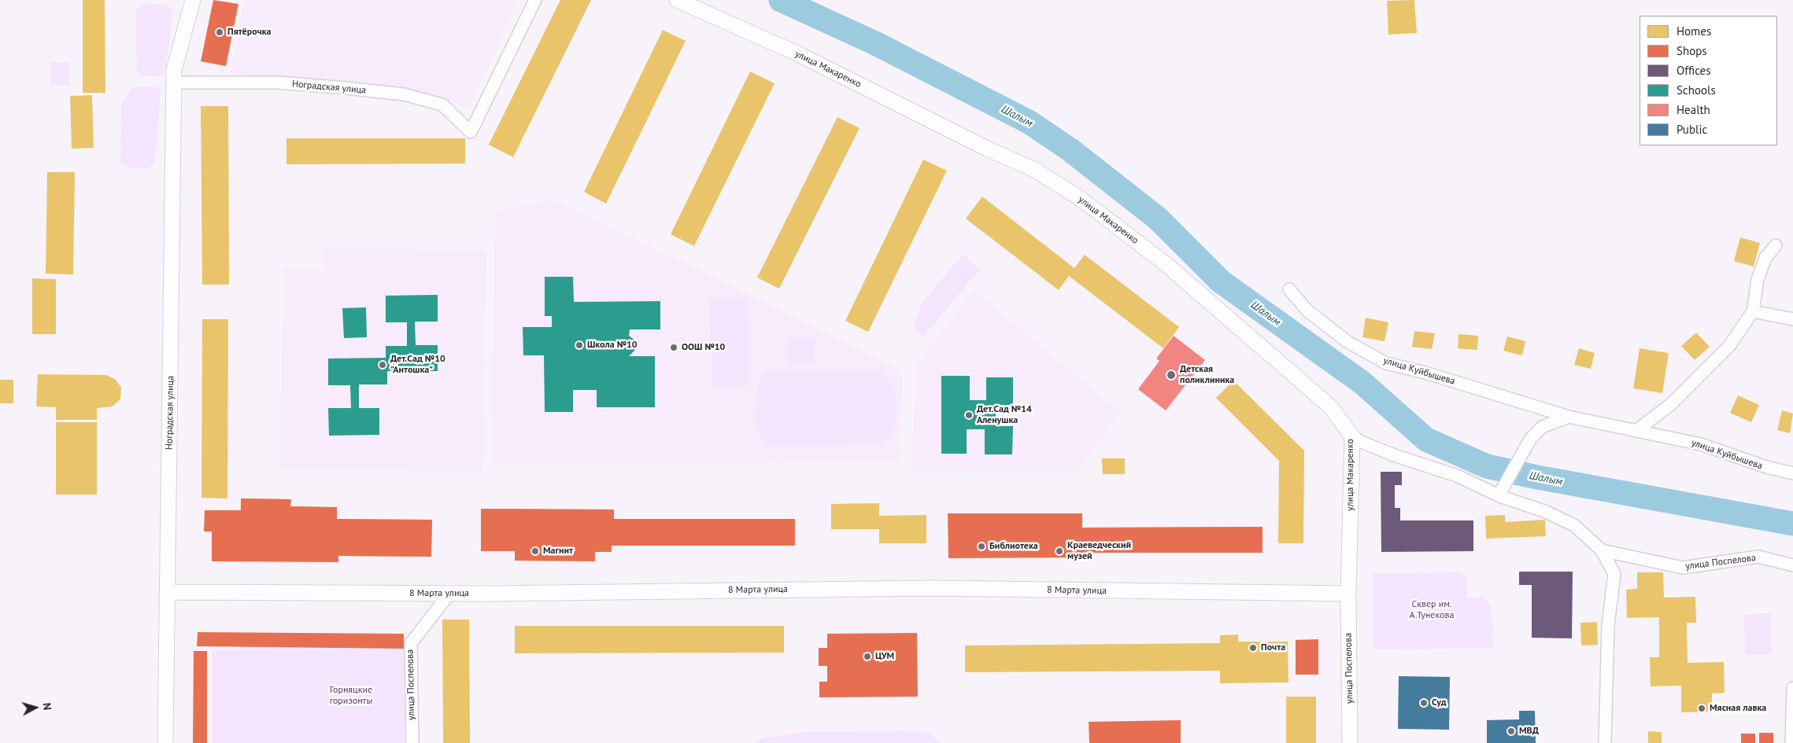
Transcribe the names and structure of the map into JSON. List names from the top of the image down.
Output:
{
  "streets": {
    "street": [
      "улица Макаренко",
      "Ноградская улица",
      "улица Куйбышева",
      "улица Поспелова",
      "8 Марта улица"
    ]
  },
  "crossings": [
    ["улица Макаренко", "улица Поспелова"],
    ["улица Макаренко", "8 Марта улица"],
    ["Ноградская улица", "8 Марта улица"],
    ["улица Поспелова", "8 Марта улица"]
  ],
  "water": ["Шалым"],
  "parks": ["Сквер им. А.Тунекова", "Горняцкие горизонты"],
  "places": [
    "Пятёрочка",
    "Школа №10",
    "ООШ №10",
    "Дет.Сад №10 \"Антошка\"",
    "Детская поликлиника",
    "Дет.Сад №14 Аленушка",
    "Библиотека",
    "Магнит",
    "Краеведческий музей",
    "Почта",
    "ЦУМ",
    "Суд",
    "Мясная лавка",
    "МВД"
  ],
  "legend": [
    "Homes",
    "Shops",
    "Offices",
    "Schools",
    "Health",
    "Public"
  ],
  "north": "right"
}
